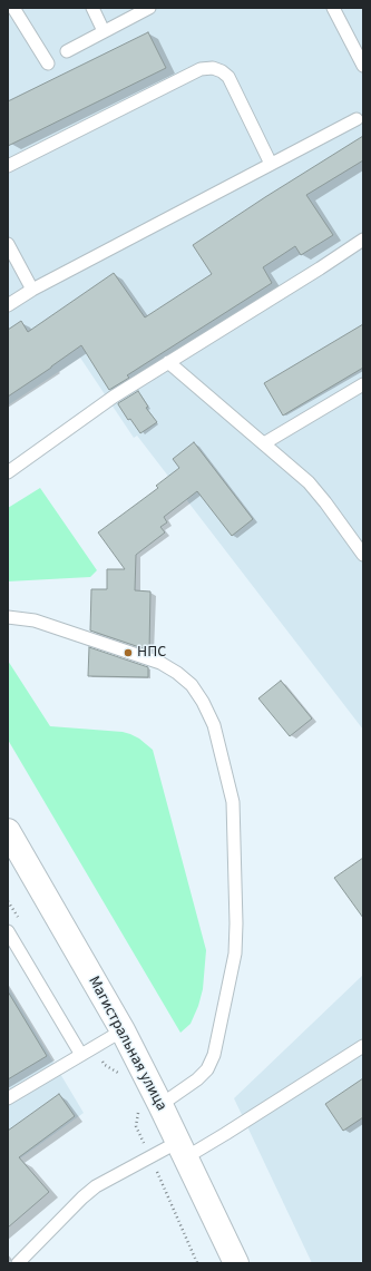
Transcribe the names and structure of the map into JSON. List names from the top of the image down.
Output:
{
  "streets": {
    "main road": ["Магистральная улица"]
  },
  "places": ["НПС"]
}
